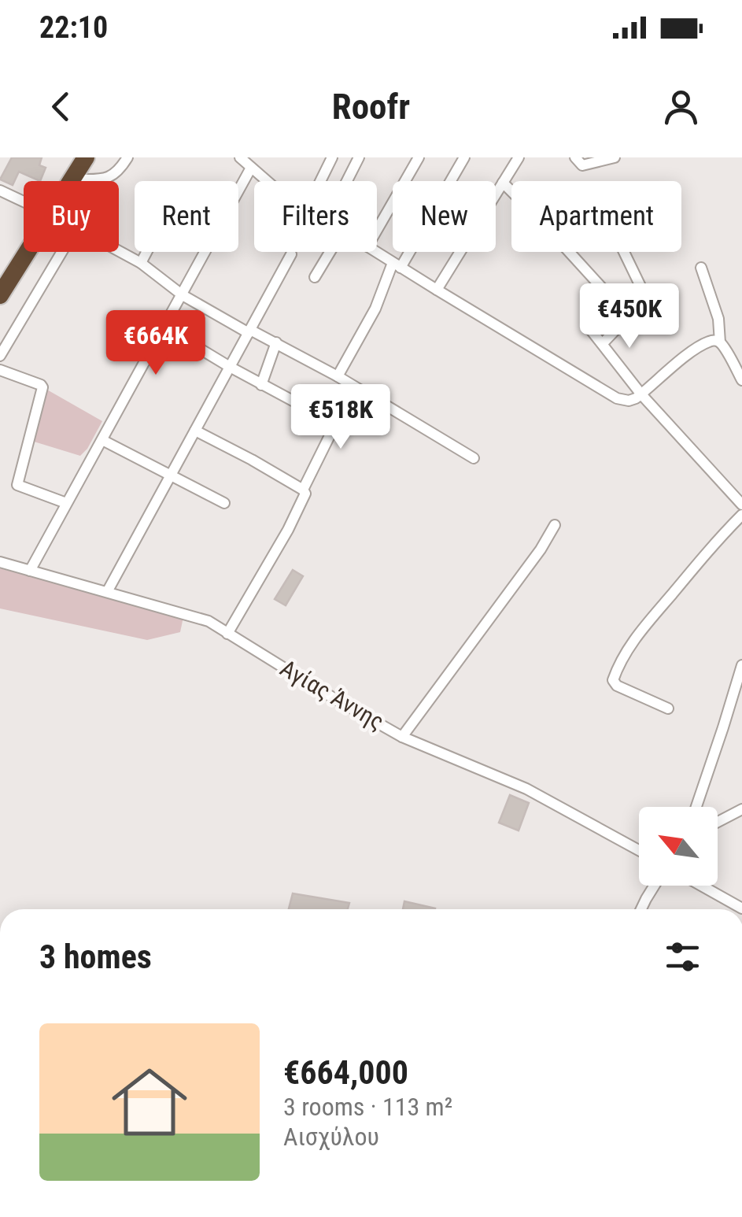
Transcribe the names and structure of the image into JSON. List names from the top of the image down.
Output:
{
  "streets": {
    "street": ["Αγίας Άννης"]
  },
  "north": "top left",
  "page": {
    "status": "22:10",
    "header": "Roofr",
    "chip": [
      "Buy",
      "Rent",
      "Filters",
      "New",
      "Apartment"
    ],
    "price": ["€450K", "€664K", "€518K"],
    "heading": "3 homes",
    "list": [
      {
        "name": "€664,000",
        "note": "3 rooms · 113 m² · Αισχύλου"
      }
    ]
  }
}
